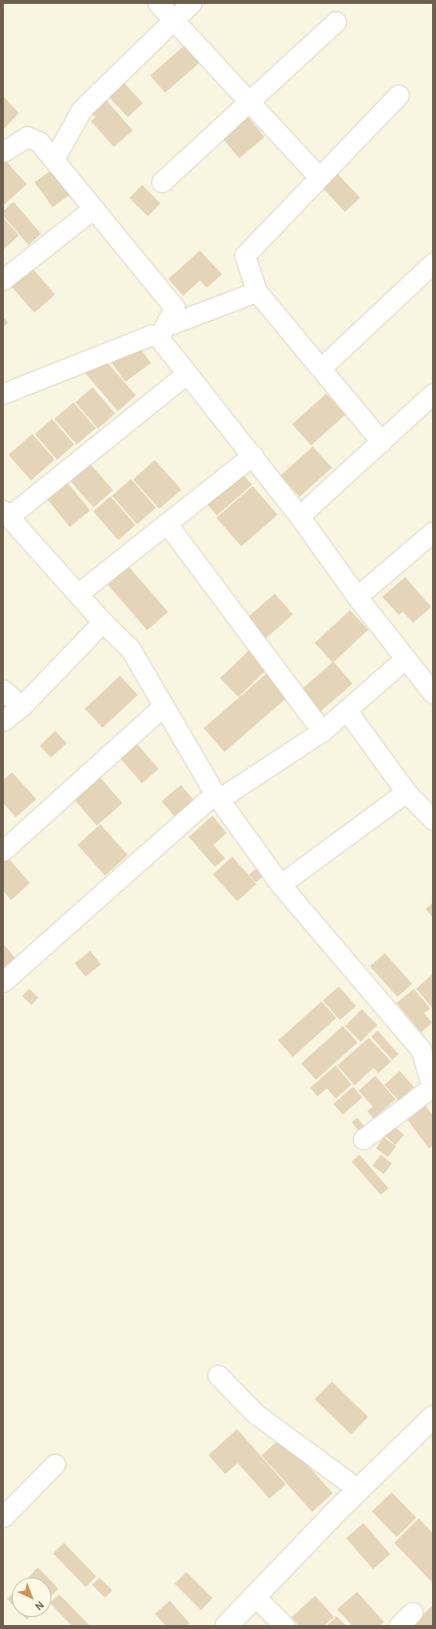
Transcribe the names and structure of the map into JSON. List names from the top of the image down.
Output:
{
  "north": "bottom right"
}
